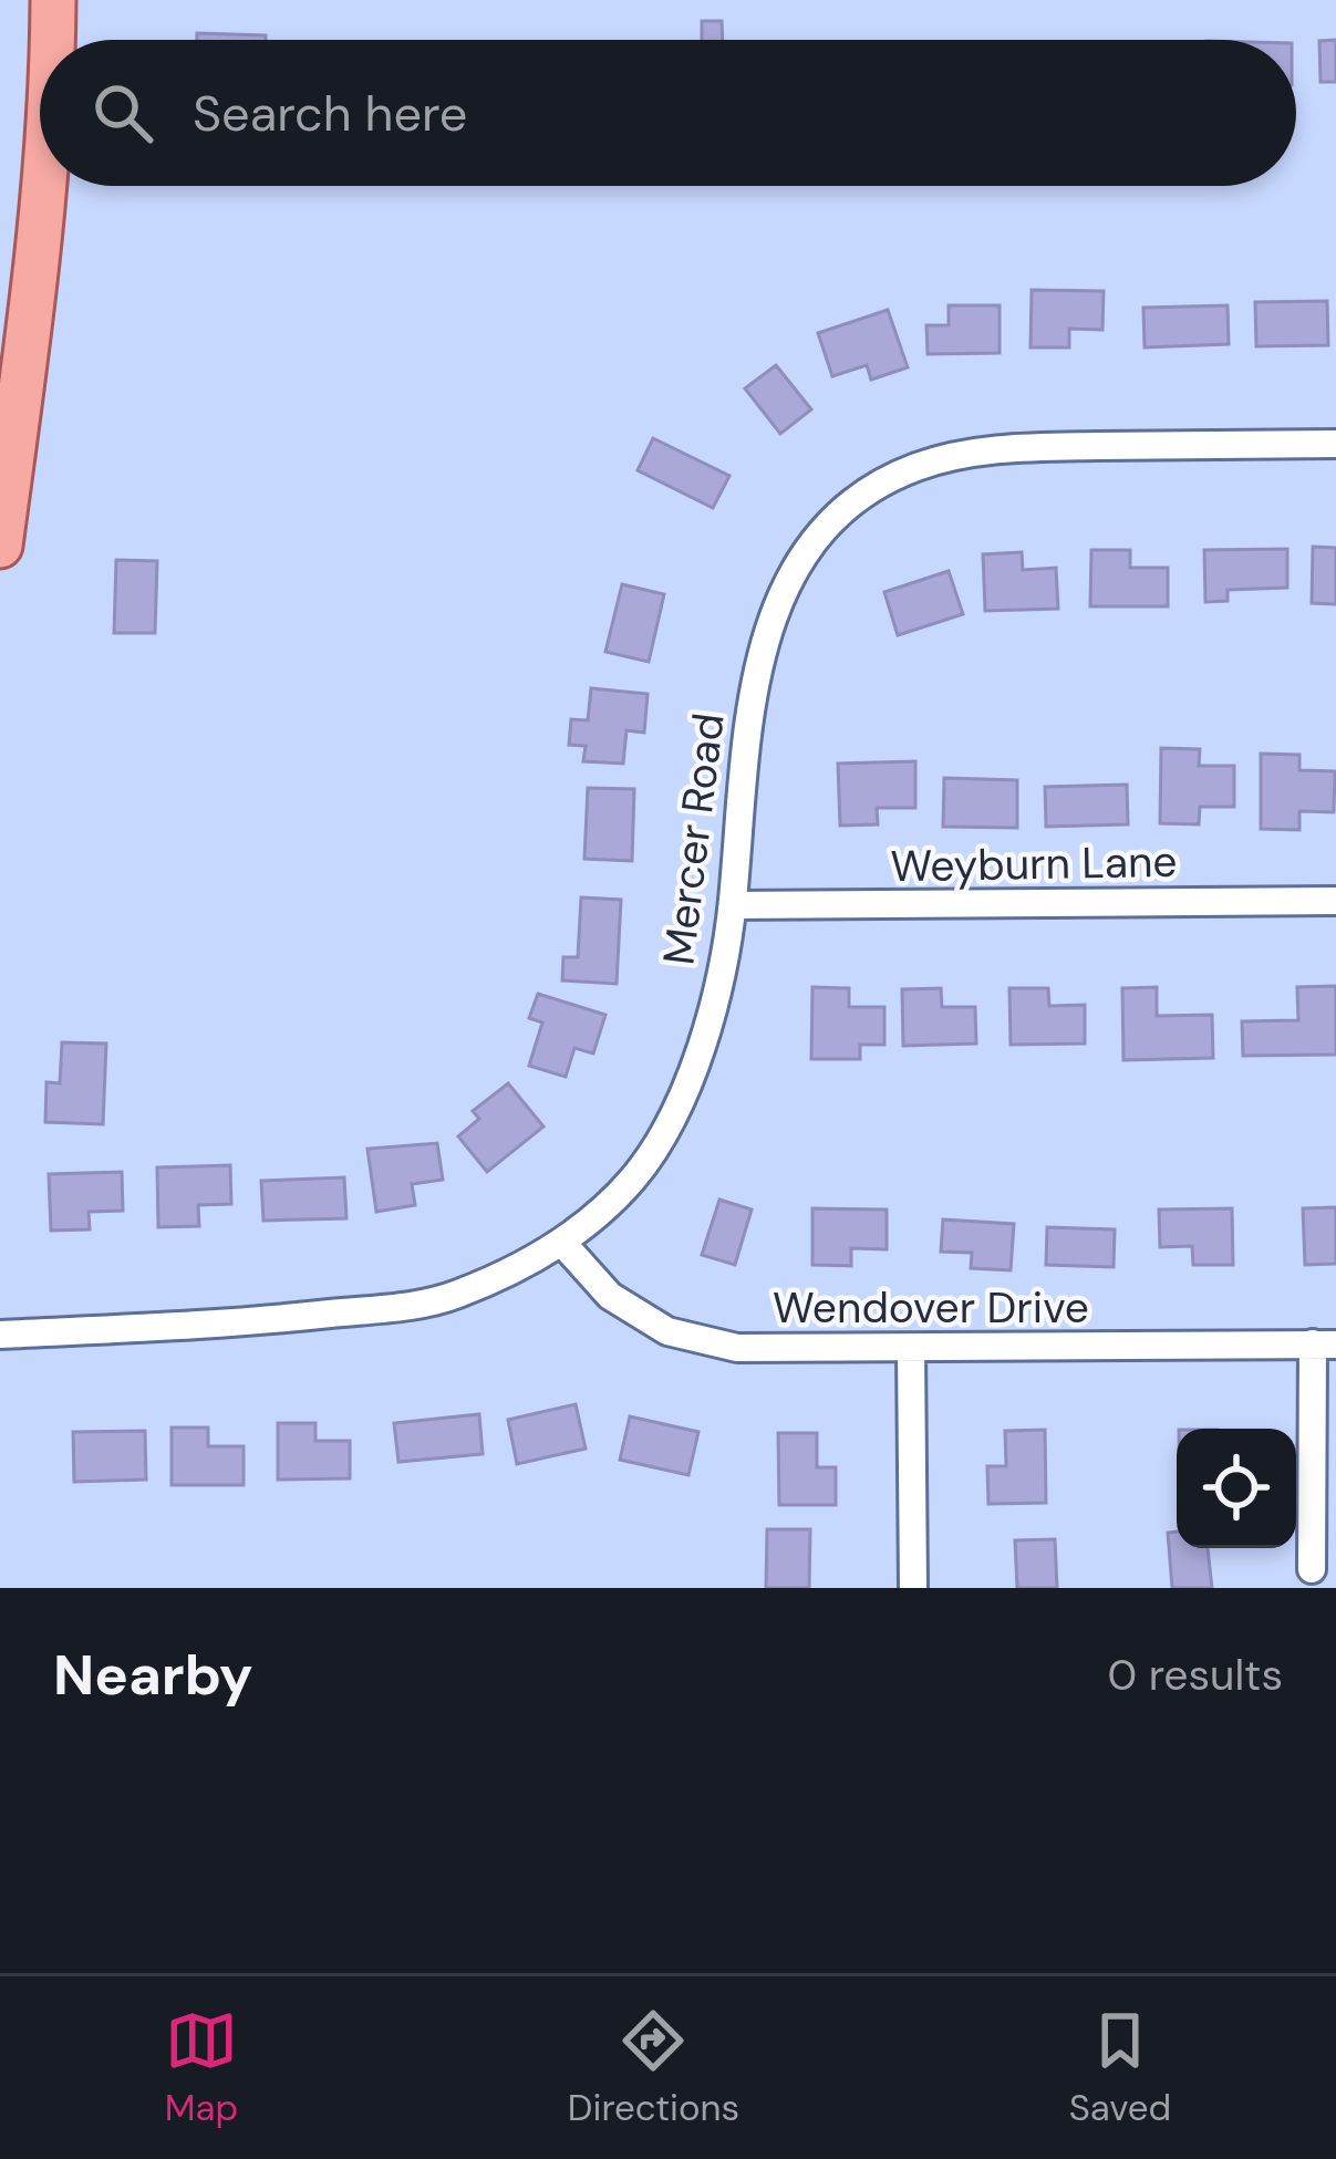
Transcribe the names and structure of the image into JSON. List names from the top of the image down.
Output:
{
  "streets": {
    "street": ["Mercer Road", "Weyburn Lane", "Wendover Drive"]
  },
  "crossings": [
    ["Mercer Road", "Weyburn Lane"],
    ["Mercer Road", "Wendover Drive"]
  ],
  "page": {
    "search": "Search here",
    "heading": ["Nearby", "0 results"],
    "nav": ["Map", "Directions", "Saved"]
  }
}
